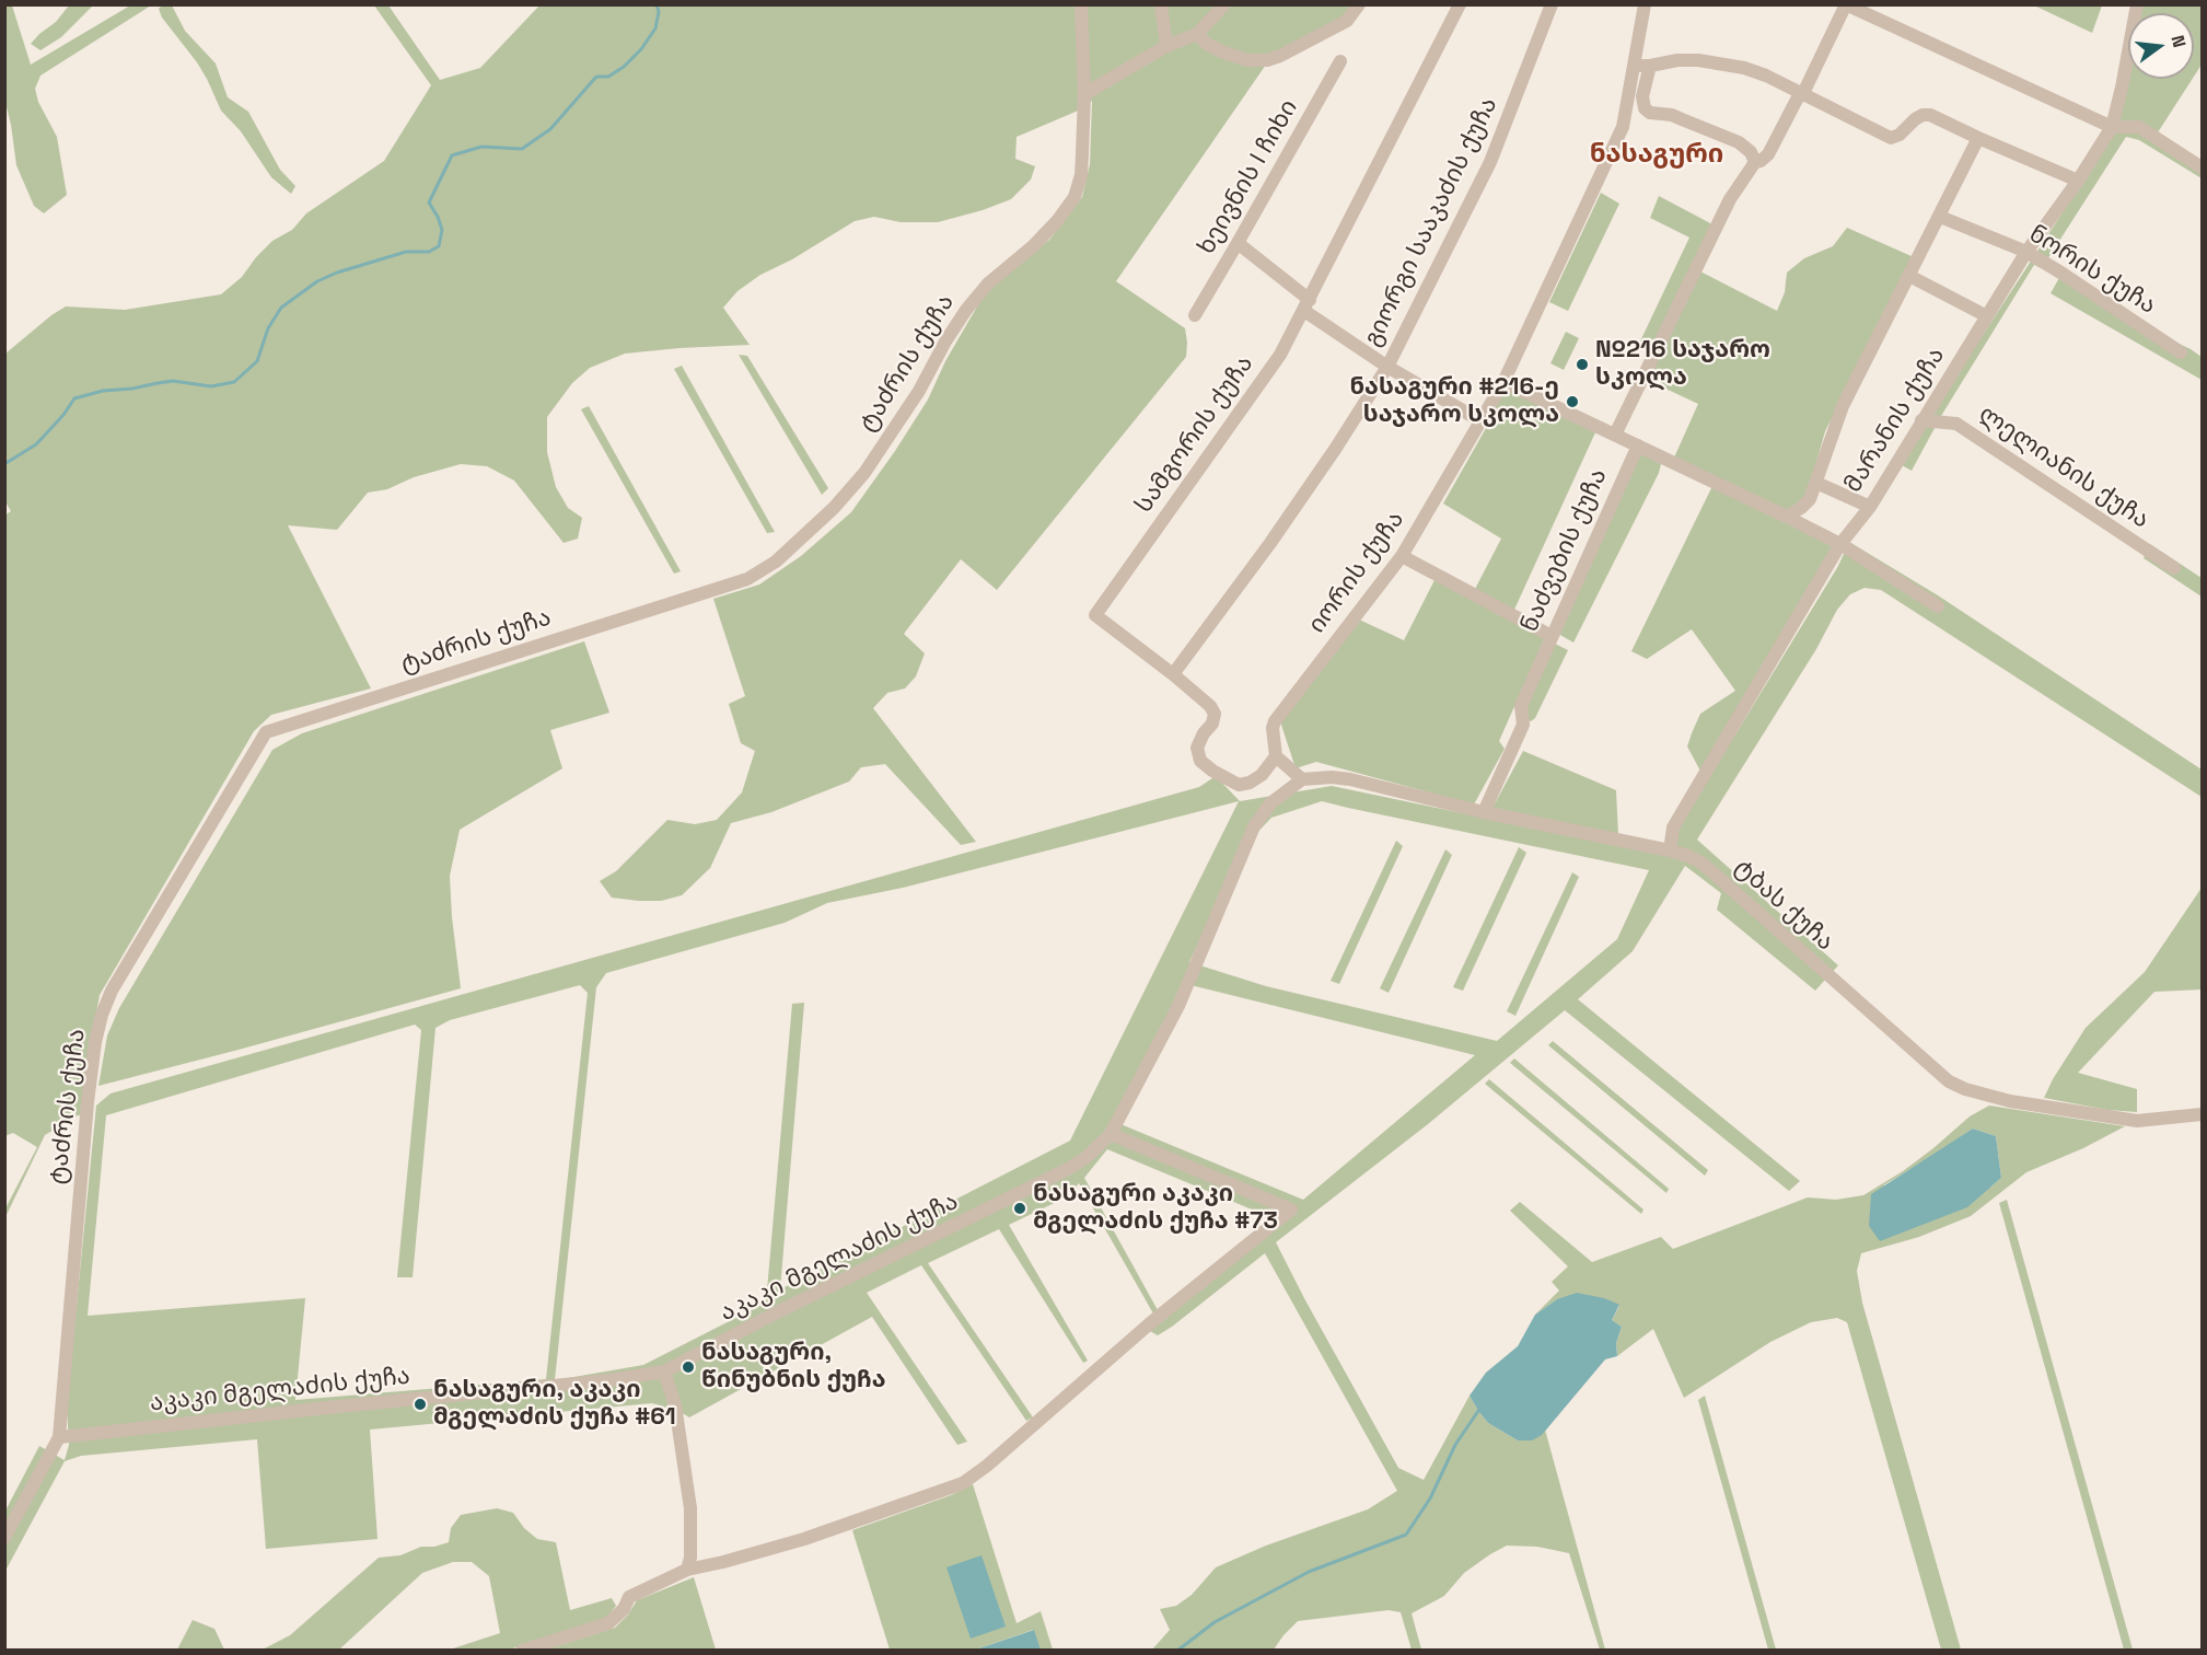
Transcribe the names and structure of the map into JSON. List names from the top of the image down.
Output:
{
  "streets": {
    "street": [
      "ხეივნის I ჩიხი",
      "გიორგი სააკაძის ქუჩა",
      "ნორის ქუჩა",
      "ტაძრის ქუჩა",
      "მარანის ქუჩა",
      "სამგორის ქუჩა",
      "ლელიანის ქუჩა",
      "ნაძვების ქუჩა",
      "იორის ქუჩა",
      "ტბას ქუჩა",
      "აკაკი მგელაძის ქუჩა"
    ]
  },
  "crossings": [
    ["გიორგი სააკაძის ქუჩა", "სამგორის ქუჩა"],
    ["ნორის ქუჩა", "მარანის ქუჩა"],
    ["ტაძრის ქუჩა", "აკაკი მგელაძის ქუჩა"],
    ["მარანის ქუჩა", "ლელიანის ქუჩა"],
    ["მარანის ქუჩა", "ტბას ქუჩა"],
    ["სამგორის ქუჩა", "იორის ქუჩა"],
    ["ნაძვების ქუჩა", "ტბას ქუჩა"]
  ],
  "districts": ["ნასაგური"],
  "places": [
    "№216 საჯარო სკოლა",
    "ნასაგური #216-ე საჯარო სკოლა",
    "ნასაგური აკაკი მგელაძის ქუჩა #73",
    "ნასაგური, წინუბნის ქუჩა",
    "ნასაგური, აკაკი მგელაძის ქუჩა #61"
  ],
  "north": "right"
}
